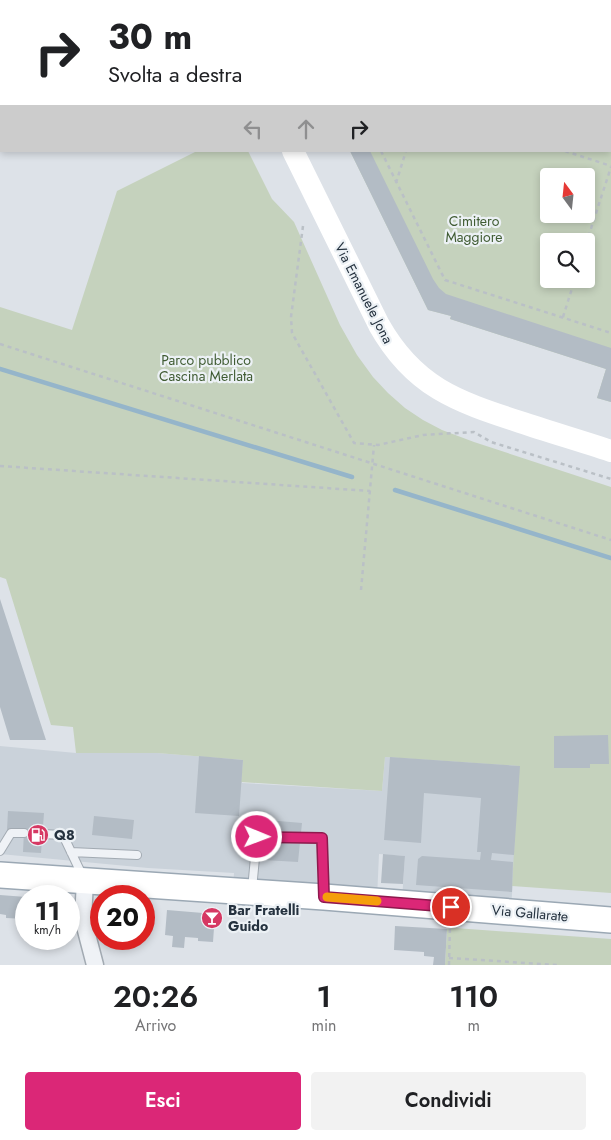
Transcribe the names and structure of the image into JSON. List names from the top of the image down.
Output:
{
  "streets": {
    "main road": ["Via Gallarate"],
    "street": ["Via Emanuele Jona"]
  },
  "parks": ["Cimitero Maggiore", "Parco pubblico Cascina Merlata"],
  "places": {
    "fuel station": ["Q8"],
    "bar": ["Bar Fratelli Guido"]
  },
  "north": "top",
  "page": {
    "turn": ["30 m", "Svolta a destra"],
    "speed": "11 km/h",
    "limit": "20",
    "eta": [
      "20:26",
      "Arrivo",
      "1",
      "min",
      "110",
      "m"
    ],
    "buttons": ["Esci", "Condividi"]
  }
}
